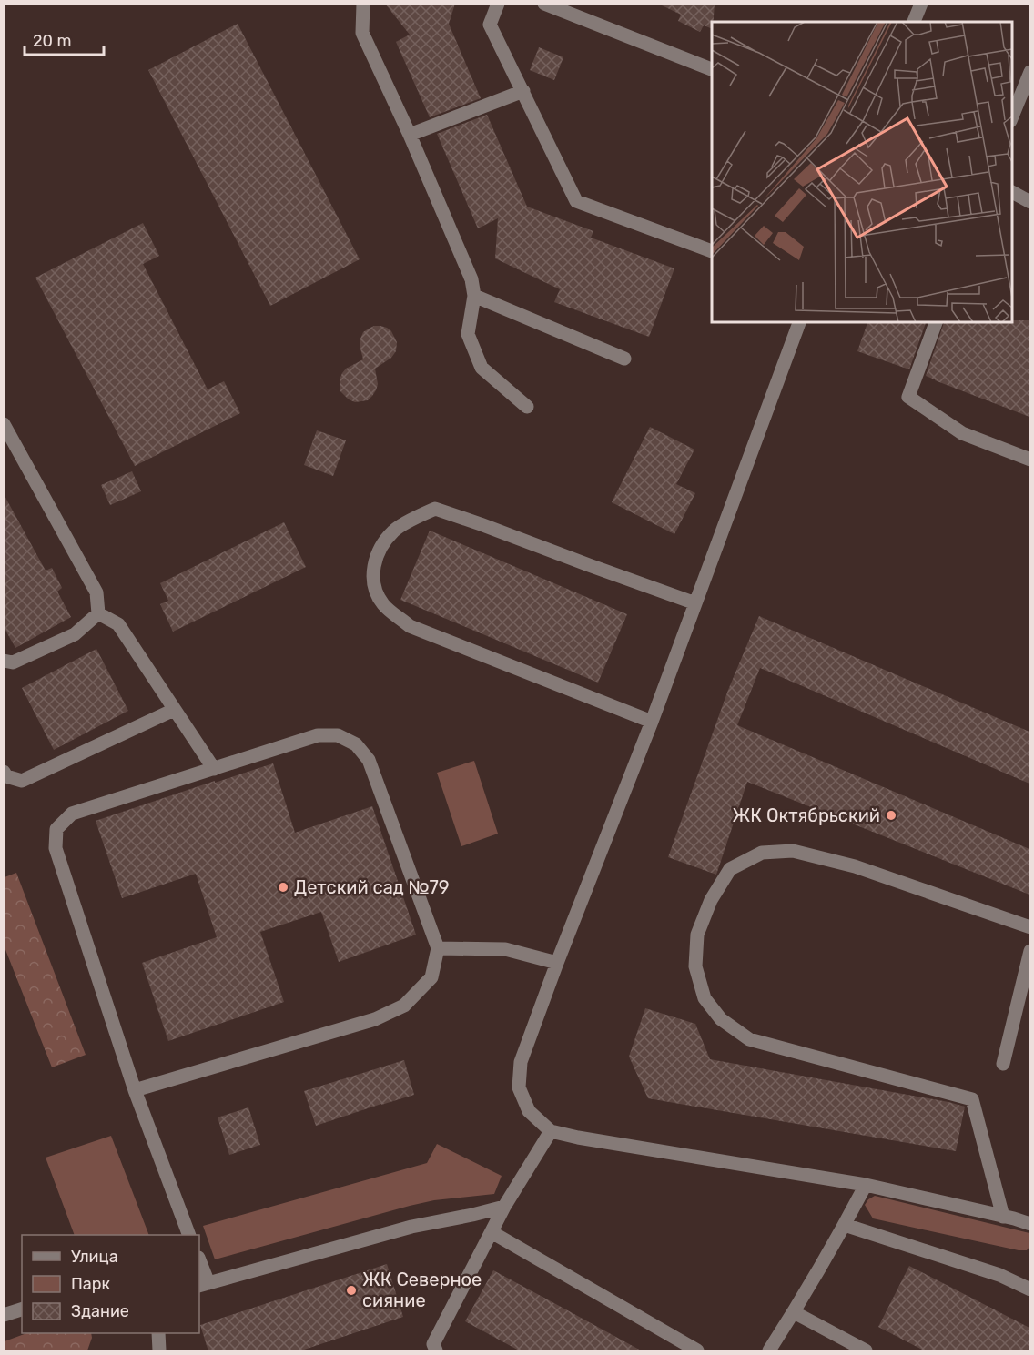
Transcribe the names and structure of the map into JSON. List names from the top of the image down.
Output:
{
  "places": ["ЖК Октябрьский", "Детский сад №79", "ЖК Северное сияние"],
  "legend": ["Улица", "Парк", "Здание"],
  "scale_bar": "20 m"
}
